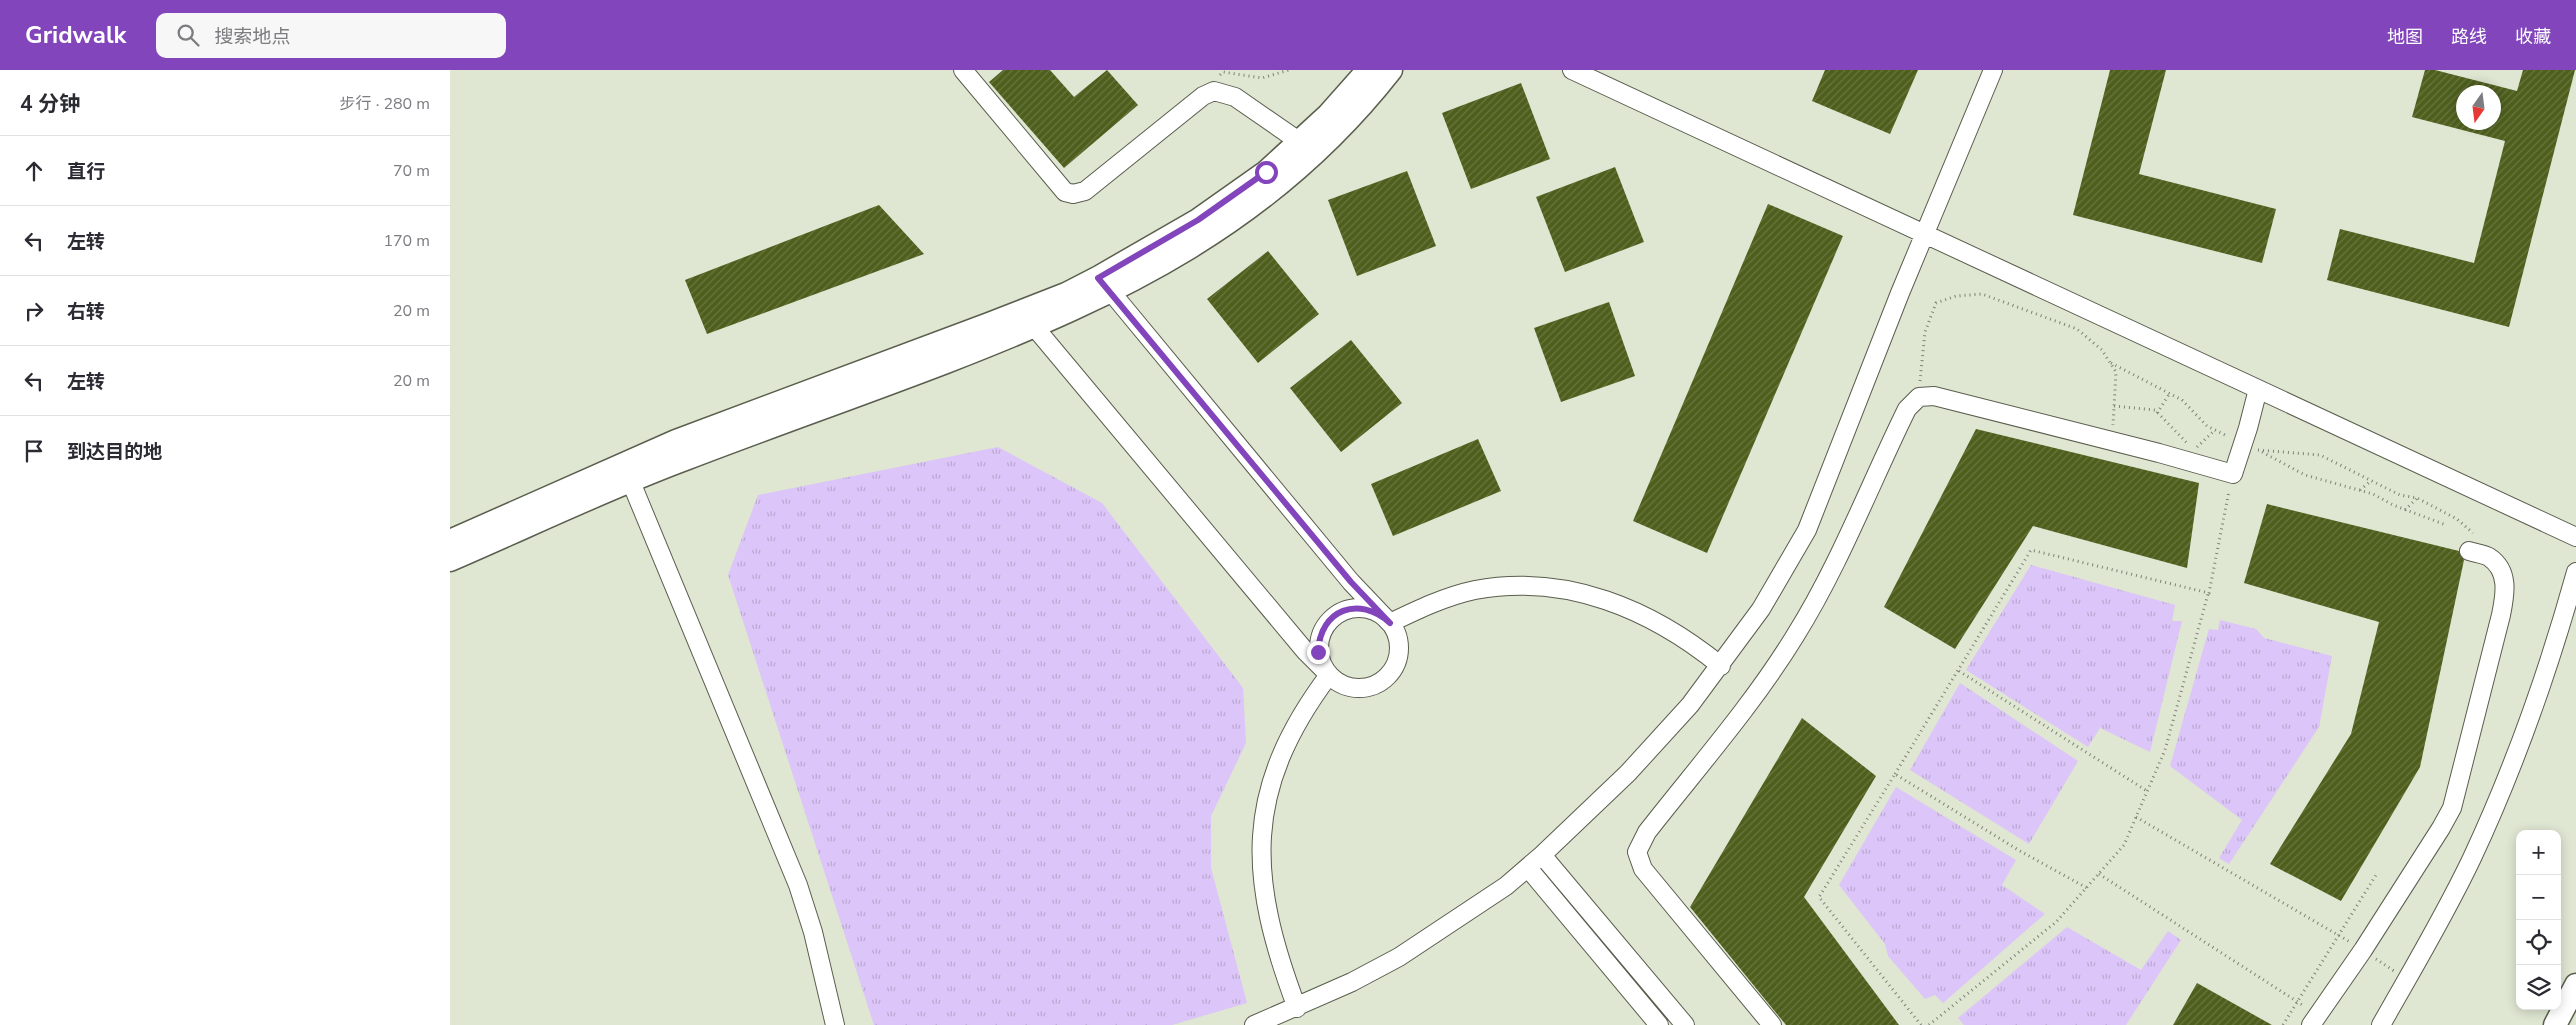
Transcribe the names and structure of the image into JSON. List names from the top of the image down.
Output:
{
  "north": "bottom",
  "page": {
    "header": "Gridwalk",
    "search": "搜索地点",
    "nav": ["地图", "路线", "收藏"],
    "heading": ["4 分钟", "步行 · 280 m"],
    "list": [
      ["直行", "70 m"],
      ["左转", "170 m"],
      ["右转", "20 m"],
      ["左转", "20 m"],
      "到达目的地"
    ],
    "map_buttons": ["+", "−"]
  }
}
